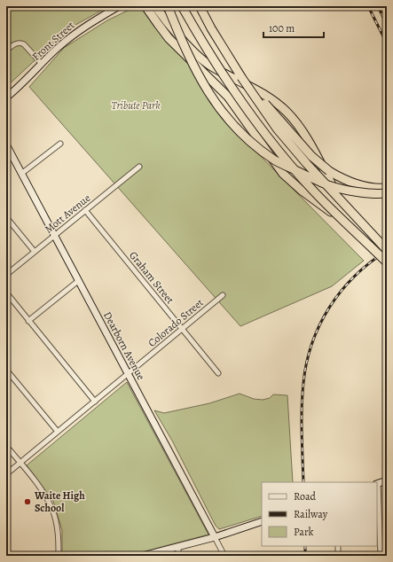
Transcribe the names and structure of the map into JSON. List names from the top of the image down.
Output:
{
  "streets": {
    "street": [
      "Front Street",
      "Mott Avenue",
      "Graham Street",
      "Colorado Street",
      "Dearborn Avenue"
    ]
  },
  "crossings": [
    ["Mott Avenue", "Graham Street"],
    ["Mott Avenue", "Dearborn Avenue"],
    ["Graham Street", "Colorado Street"],
    ["Colorado Street", "Dearborn Avenue"]
  ],
  "parks": ["Tribute Park"],
  "places": ["Waite High School"],
  "legend": ["Road", "Railway", "Park"],
  "scale_bar": "100 m"
}
